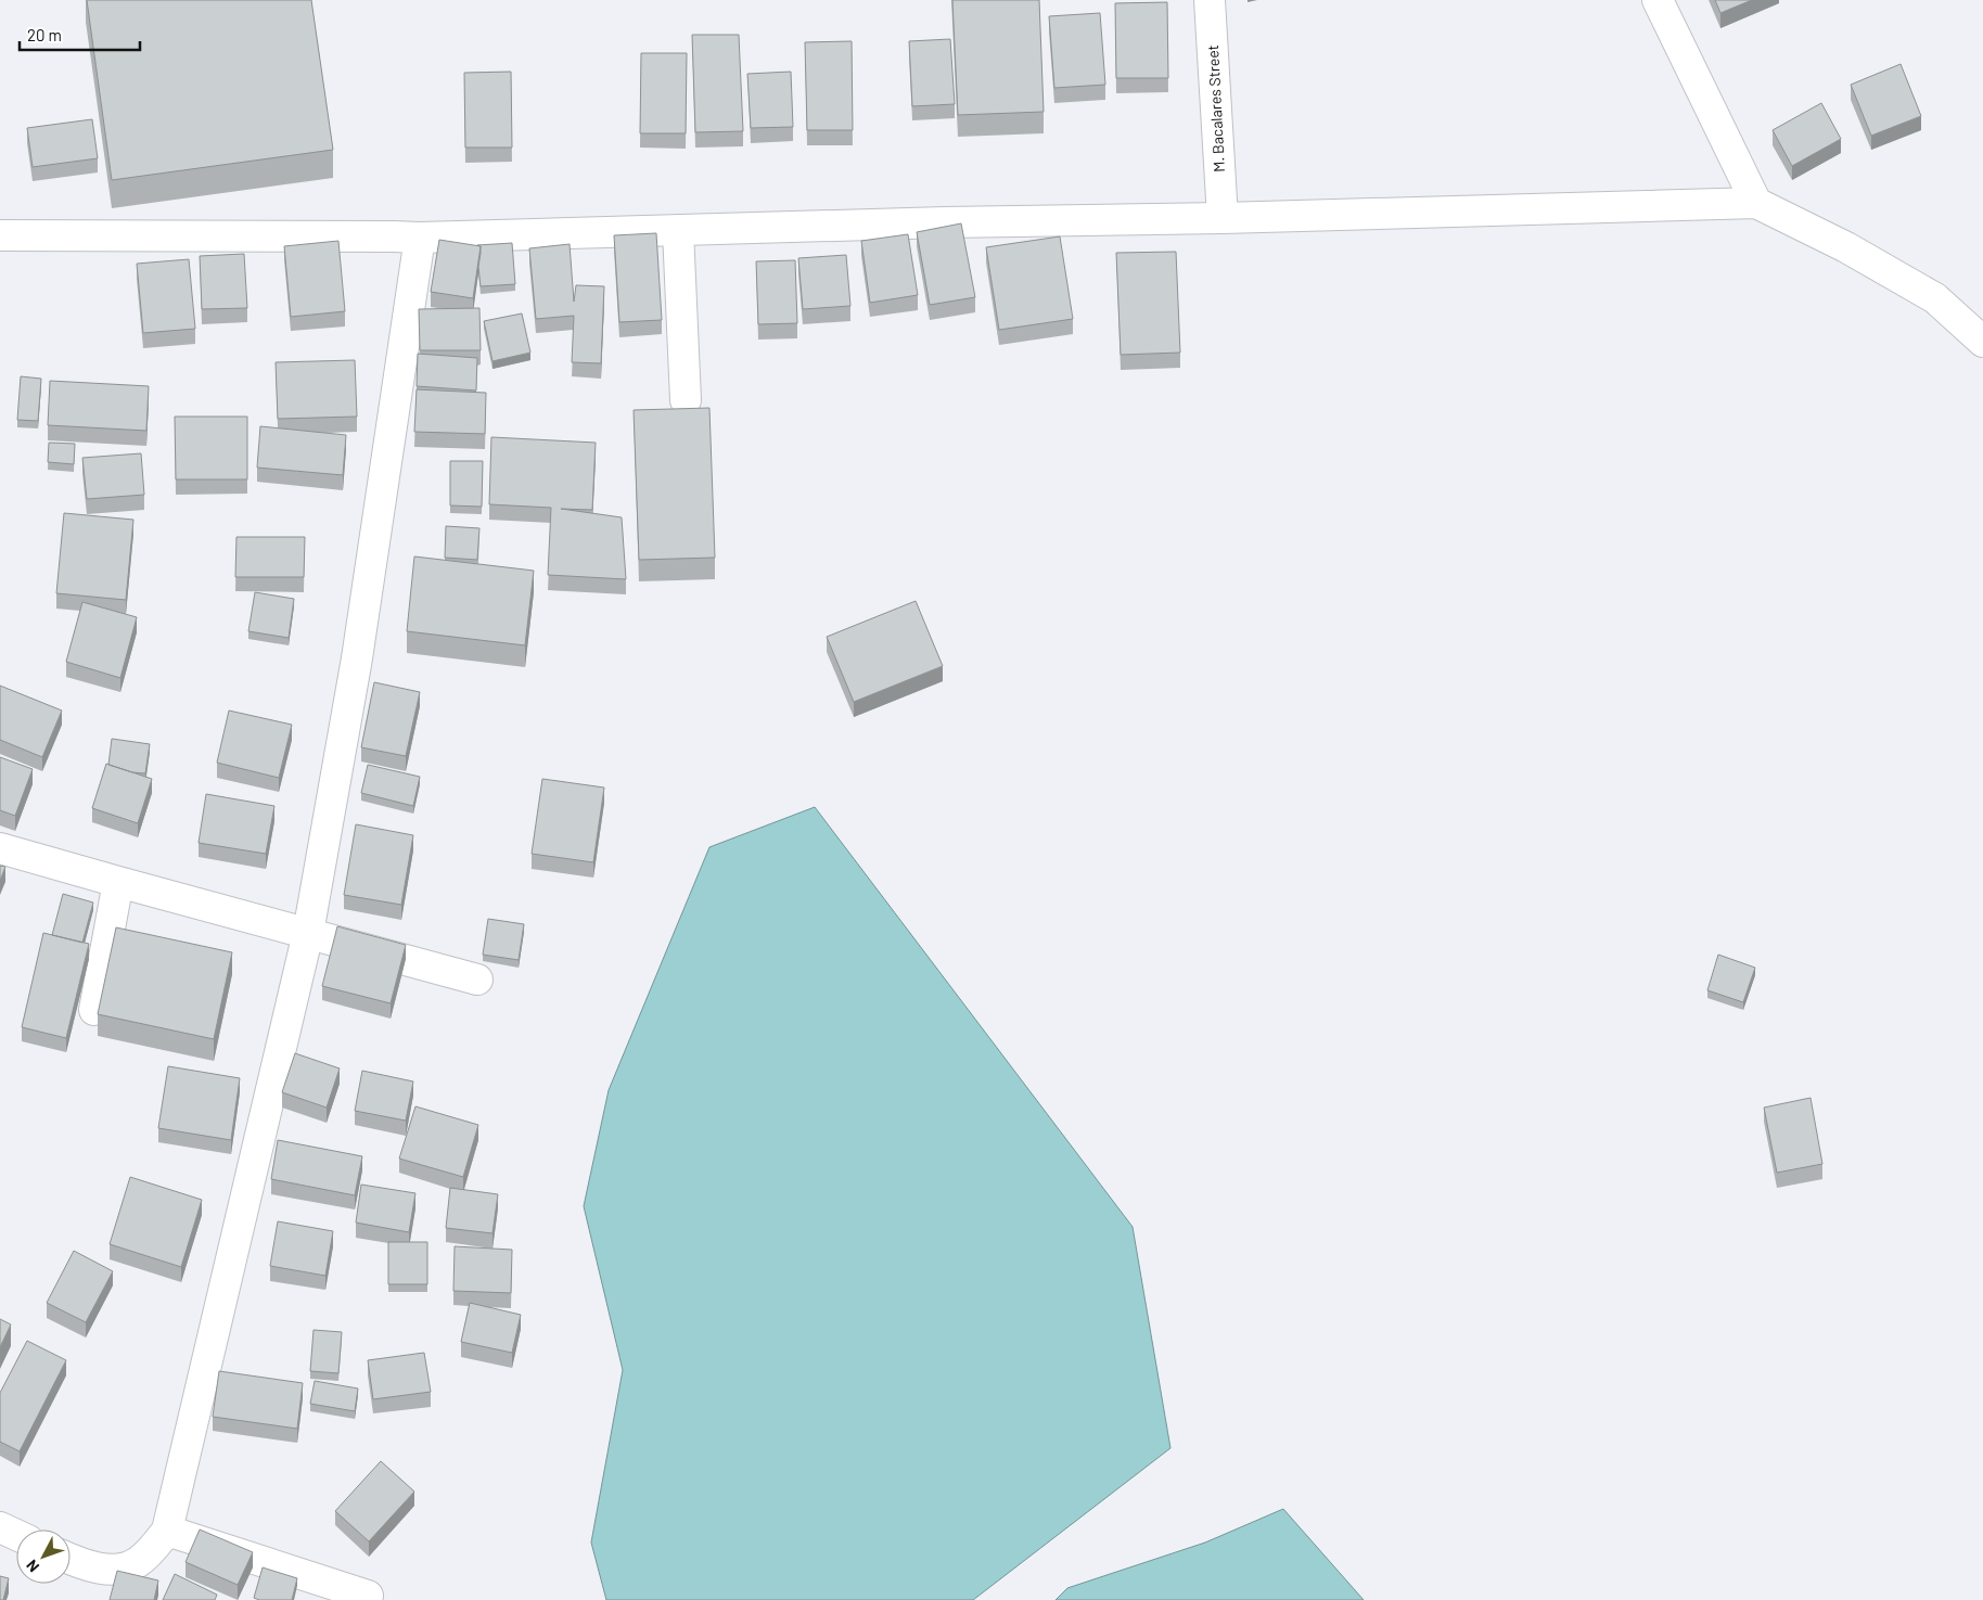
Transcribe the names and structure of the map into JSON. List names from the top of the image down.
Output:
{
  "streets": {
    "street": ["M. Bacalares Street"]
  },
  "scale_bar": "20 m",
  "north": "bottom left"
}
